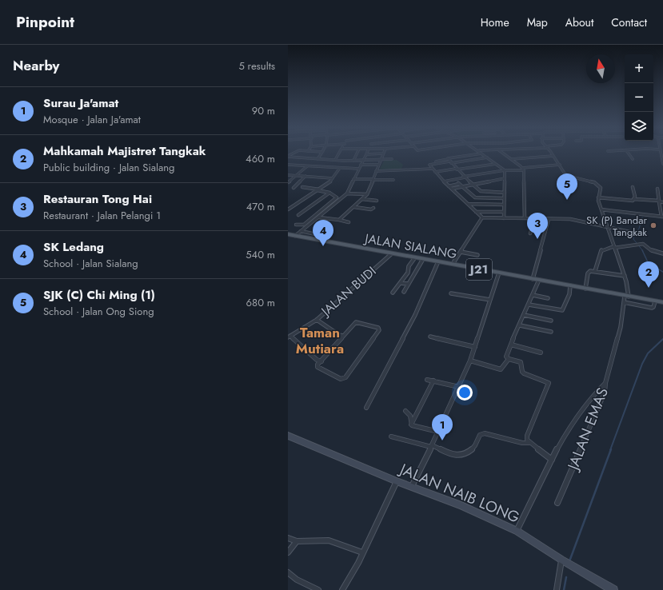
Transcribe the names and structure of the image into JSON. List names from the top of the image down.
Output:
{
  "streets": {
    "main road": ["JALAN SIALANG", "J21", "JALAN NAIB LONG"],
    "street": ["JALAN BUDI", "JALAN EMAS"]
  },
  "crossings": [
    ["JALAN SIALANG", "JALAN BUDI"],
    ["JALAN SIALANG", "JALAN EMAS"]
  ],
  "districts": ["Taman Mutiara"],
  "places": ["SK (P) Bandar Tangkak"],
  "north": "top",
  "page": {
    "header": "Pinpoint",
    "nav": [
      "Home",
      "Map",
      "About",
      "Contact"
    ],
    "heading": ["Nearby", "5 results"],
    "map_buttons": ["+", "−"],
    "list": [
      {
        "mark": "1",
        "name": "Surau Ja'amat",
        "note": "Mosque · Jalan Ja'amat",
        "value": "90 m"
      },
      {
        "mark": "2",
        "name": "Mahkamah Majistret Tangkak",
        "note": "Public building · Jalan Sialang",
        "value": "460 m"
      },
      {
        "mark": "3",
        "name": "Restauran Tong Hai",
        "note": "Restaurant · Jalan Pelangi 1",
        "value": "470 m"
      },
      {
        "mark": "4",
        "name": "SK Ledang",
        "note": "School · Jalan Sialang",
        "value": "540 m"
      },
      {
        "mark": "5",
        "name": "SJK (C) Chi Ming (1)",
        "note": "School · Jalan Ong Siong",
        "value": "680 m"
      }
    ],
    "pins": [
      "5",
      "3",
      "4",
      "2",
      "1"
    ]
  }
}
